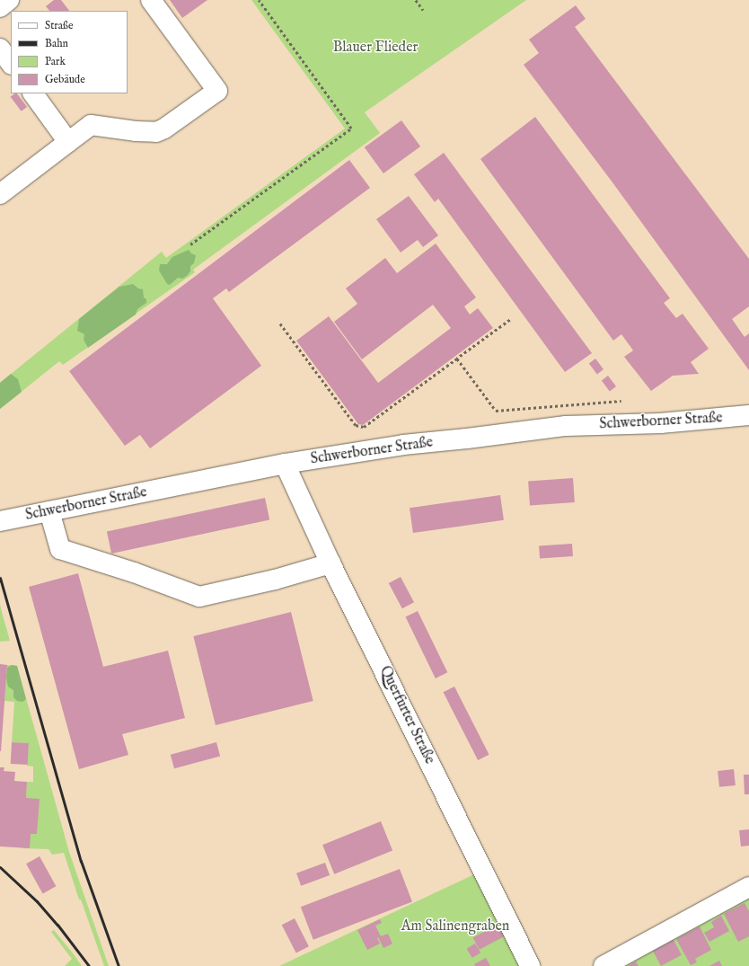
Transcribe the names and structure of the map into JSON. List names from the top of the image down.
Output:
{
  "streets": {
    "street": ["Schwerborner Straße", "Querfurter Straße"]
  },
  "crossings": [
    ["Schwerborner Straße", "Querfurter Straße"]
  ],
  "parks": ["Blauer Flieder", "Am Salinengraben"],
  "legend": [
    "Straße",
    "Bahn",
    "Park",
    "Gebäude"
  ]
}
